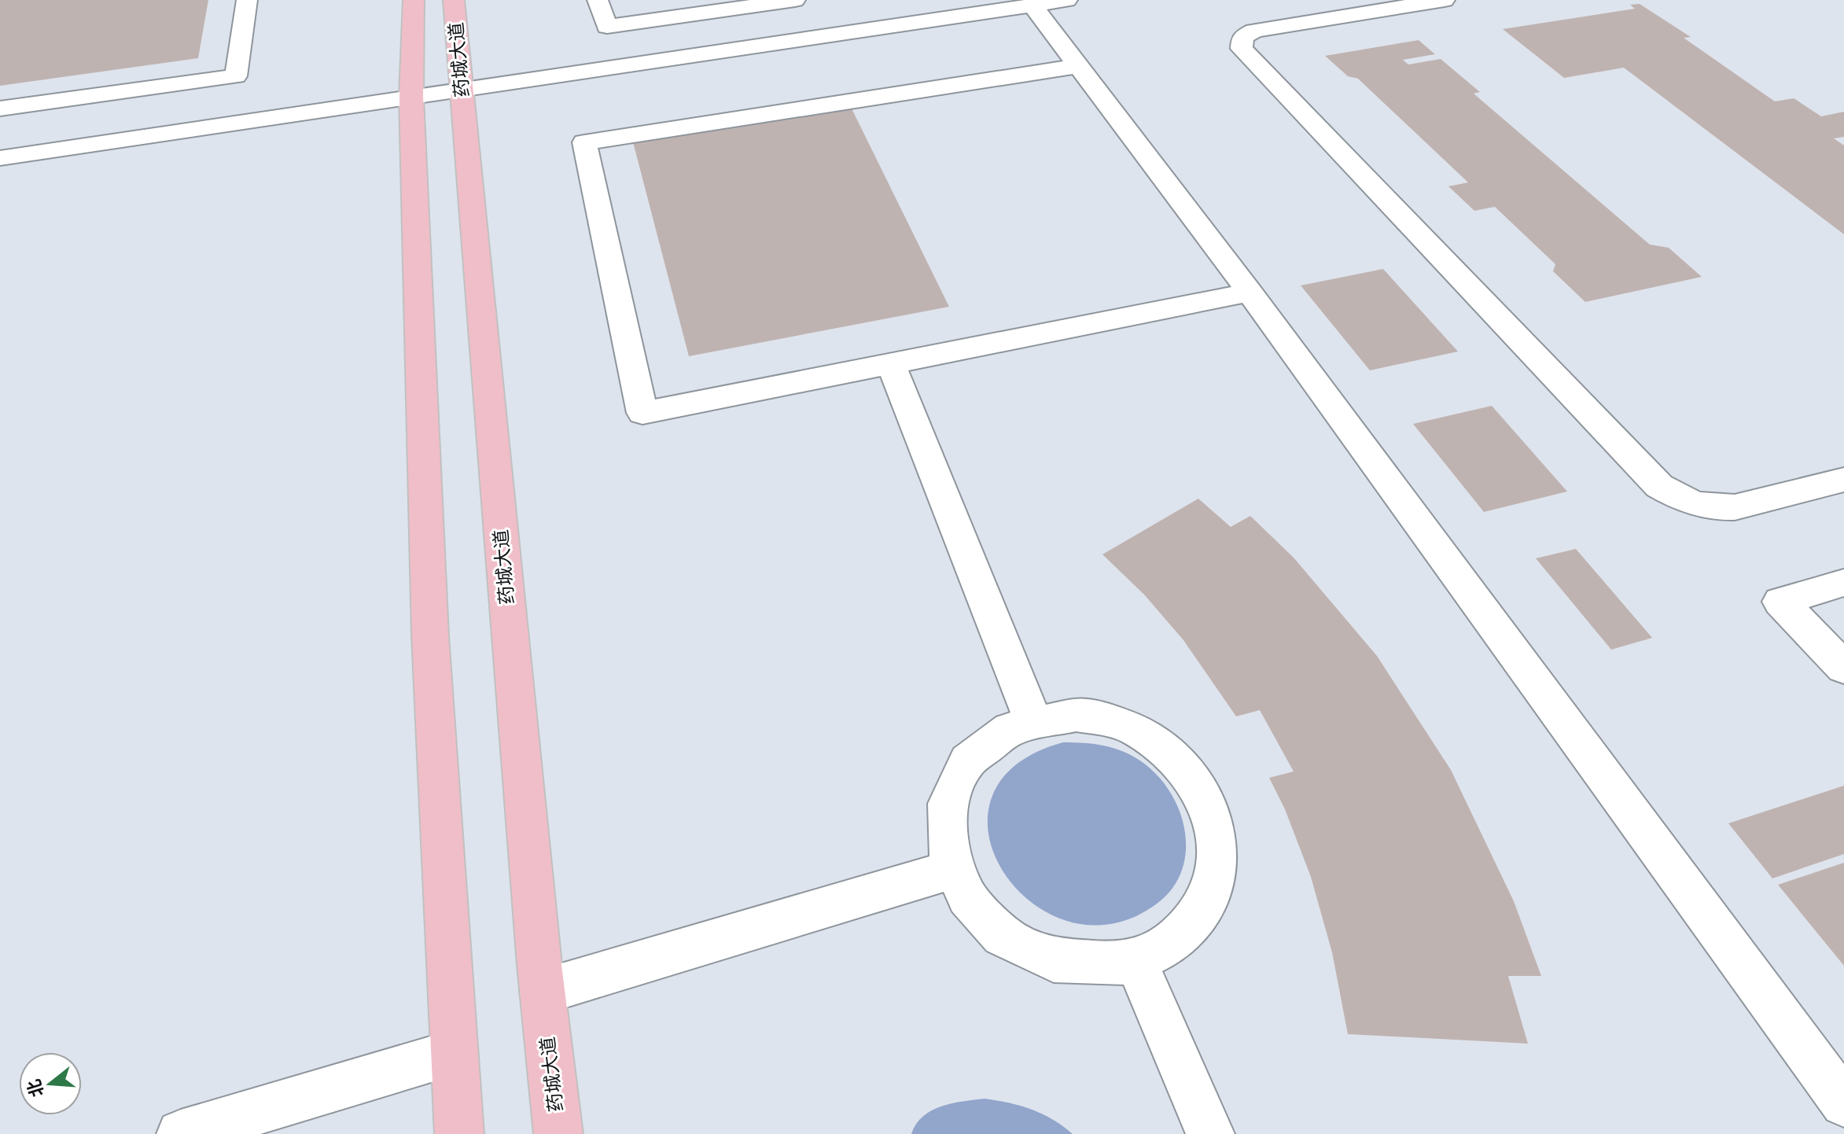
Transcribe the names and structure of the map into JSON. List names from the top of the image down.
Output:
{
  "streets": {
    "main road": ["药城大道"]
  },
  "north": "left"
}
